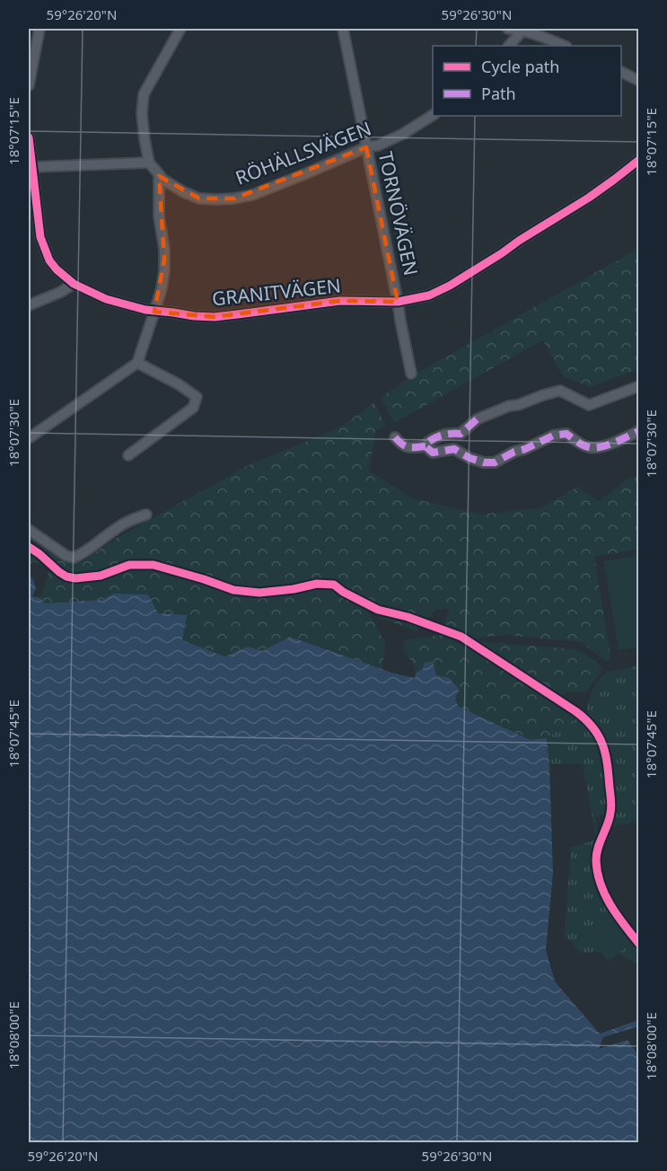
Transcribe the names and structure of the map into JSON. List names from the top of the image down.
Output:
{
  "streets": {
    "street": ["RÖHÄLLSVÄGEN", "TORNÖVÄGEN", "GRANITVÄGEN"]
  },
  "crossings": [
    ["RÖHÄLLSVÄGEN", "TORNÖVÄGEN"],
    ["TORNÖVÄGEN", "GRANITVÄGEN"]
  ],
  "legend": ["Cycle path", "Path"],
  "coordinates": [
    "59°26'20\"N",
    "59°26'30\"N",
    "18°07'15\"E",
    "18°07'30\"E",
    "18°07'45\"E",
    "18°08'00\"E"
  ]
}
